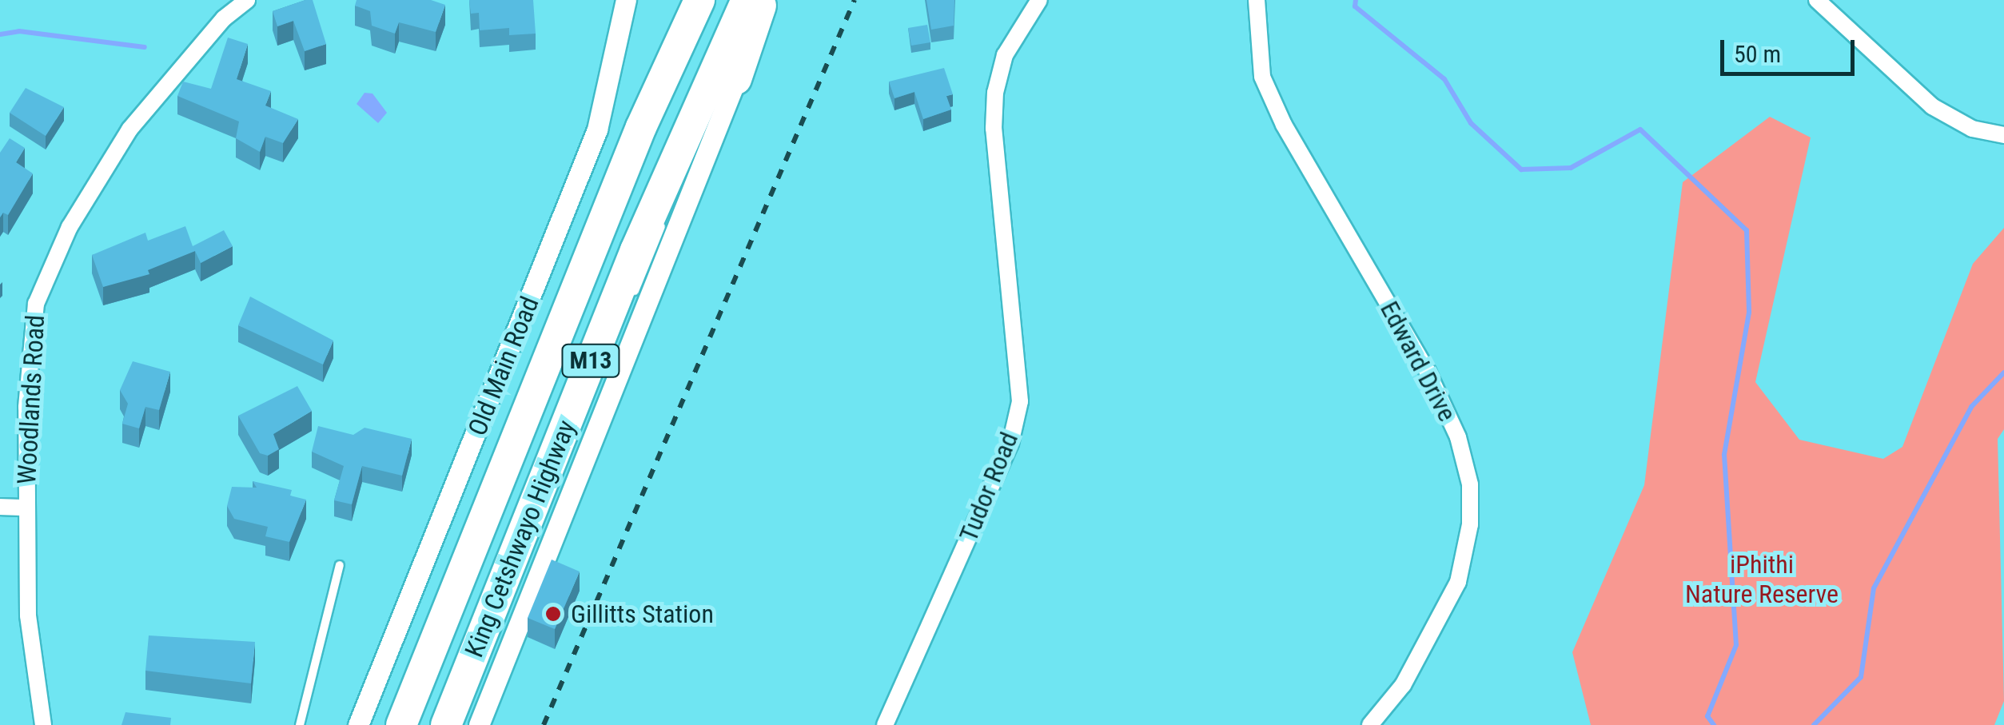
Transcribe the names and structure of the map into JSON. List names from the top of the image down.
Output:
{
  "streets": {
    "highway": ["M13", "King Cetshwayo Highway"],
    "street": [
      "Edward Drive",
      "Old Main Road",
      "Woodlands Road",
      "Tudor Road"
    ]
  },
  "parks": ["iPhithi Nature Reserve"],
  "places": ["Gillitts Station"],
  "scale_bar": "50 m"
}
